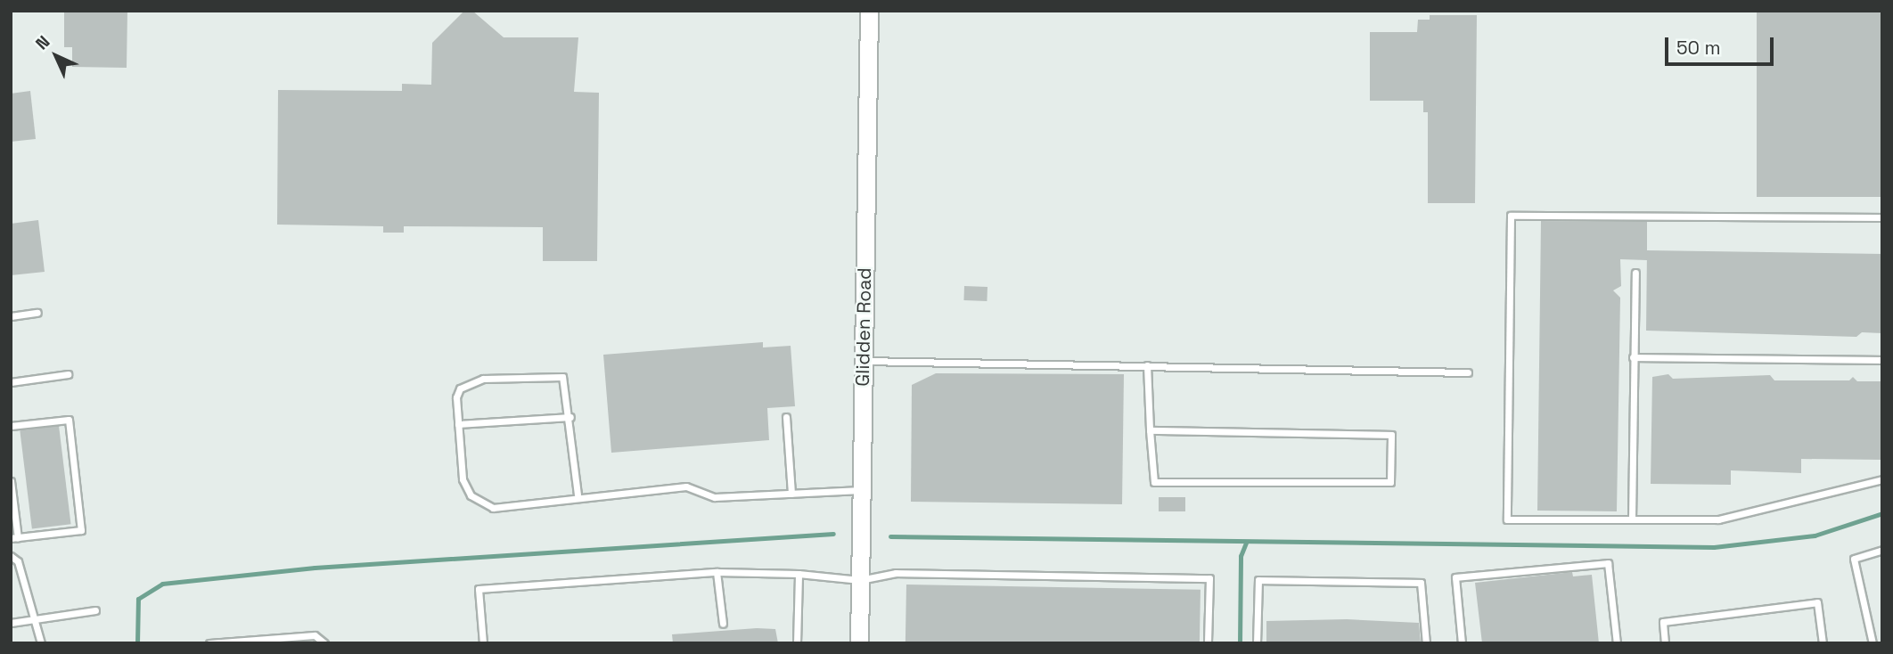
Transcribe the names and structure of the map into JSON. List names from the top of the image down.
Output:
{
  "streets": {
    "street": ["Glidden Road"]
  },
  "scale_bar": "50 m",
  "north": "top left"
}
